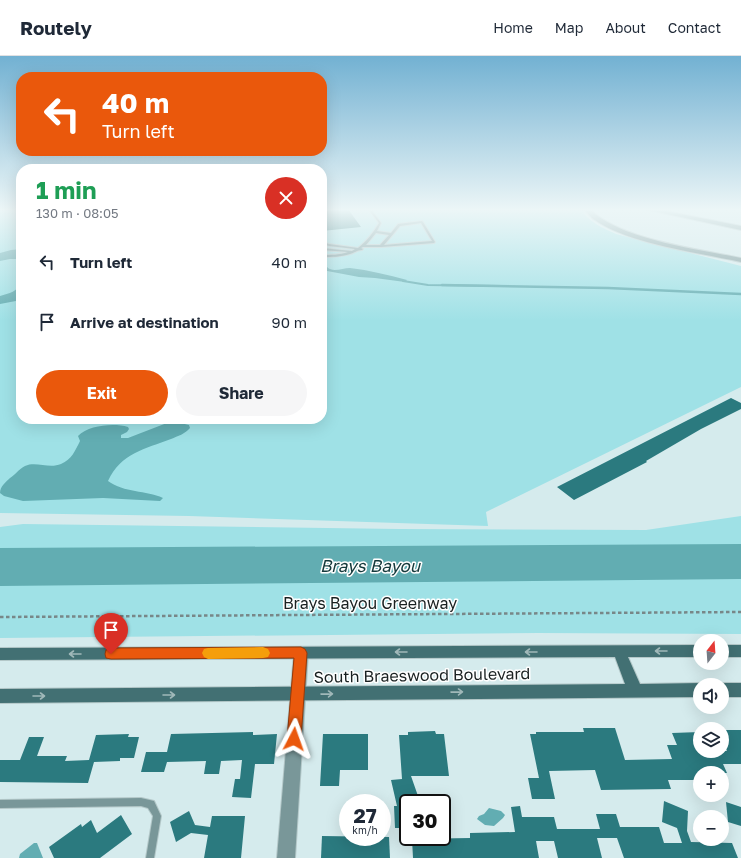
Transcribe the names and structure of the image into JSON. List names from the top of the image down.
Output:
{
  "streets": {
    "main road": ["South Braeswood Boulevard"],
    "path": ["Brays Bayou Greenway"]
  },
  "water": ["Brays Bayou"],
  "north": "top",
  "page": {
    "header": "Routely",
    "nav": [
      "Home",
      "Map",
      "About",
      "Contact"
    ],
    "turn": ["40 m", "Turn left"],
    "heading": ["1 min", "130 m · 08:05"],
    "list": [
      {
        "name": "Turn left",
        "value": "40 m"
      },
      {
        "name": "Arrive at destination",
        "value": "90 m"
      }
    ],
    "buttons": ["Exit", "Share"],
    "map_buttons": ["+", "−"],
    "speed": "27 km/h",
    "limit": "30"
  }
}
